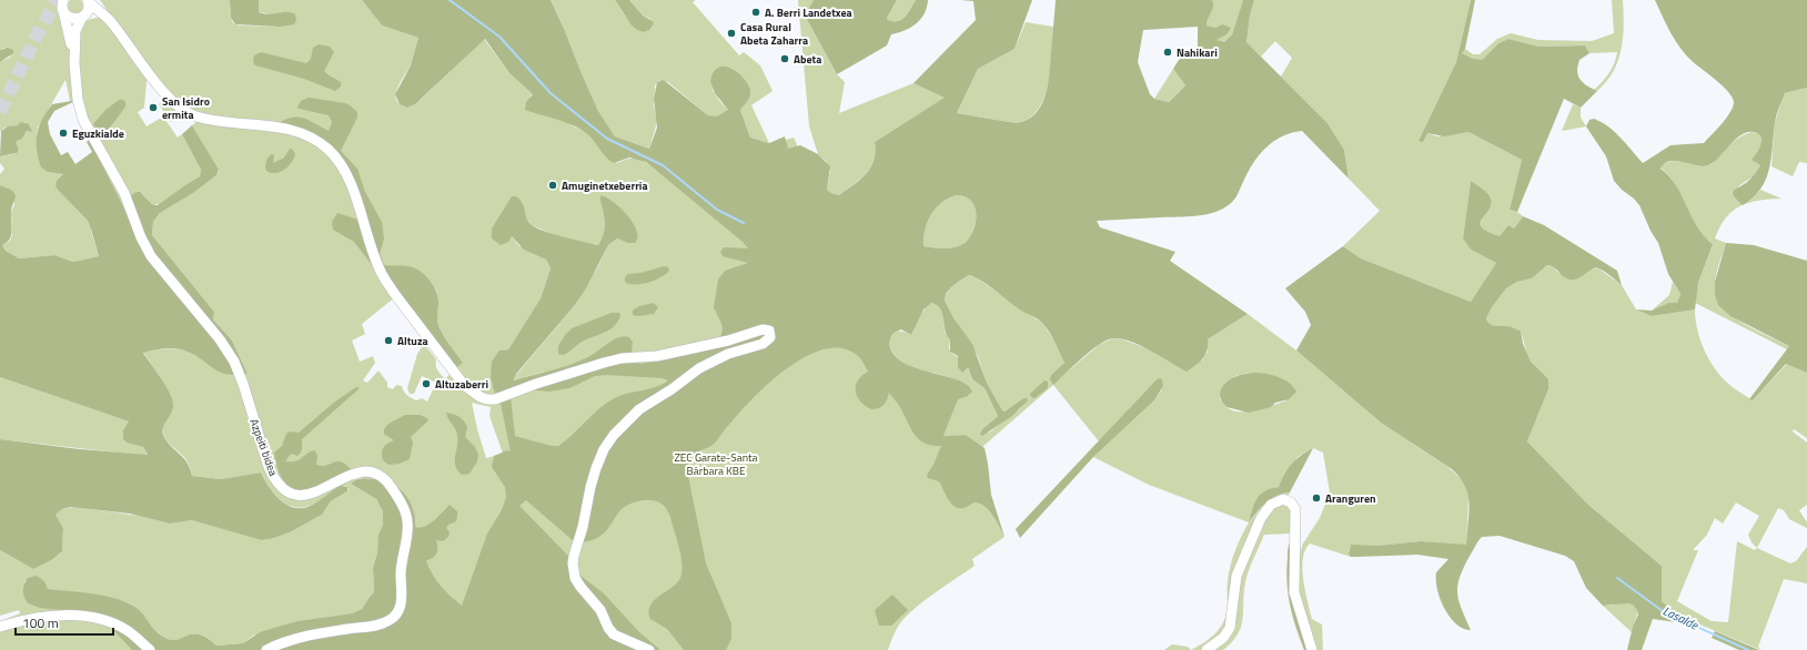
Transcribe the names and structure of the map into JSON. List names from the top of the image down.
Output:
{
  "streets": {
    "street": ["Azpeiti bidea"]
  },
  "water": ["Lasalde"],
  "parks": ["ZEC Garate-Santa Bárbara KBE"],
  "places": [
    "A. Berri Landetxea",
    "Casa Rural Abeta Zaharra",
    "Nahikari",
    "Abeta",
    "San Isidro ermita",
    "Eguzkialde",
    "Amuginetxeberria",
    "Altuza",
    "Altuzaberri",
    "Aranguren"
  ],
  "scale_bar": "100 m"
}
